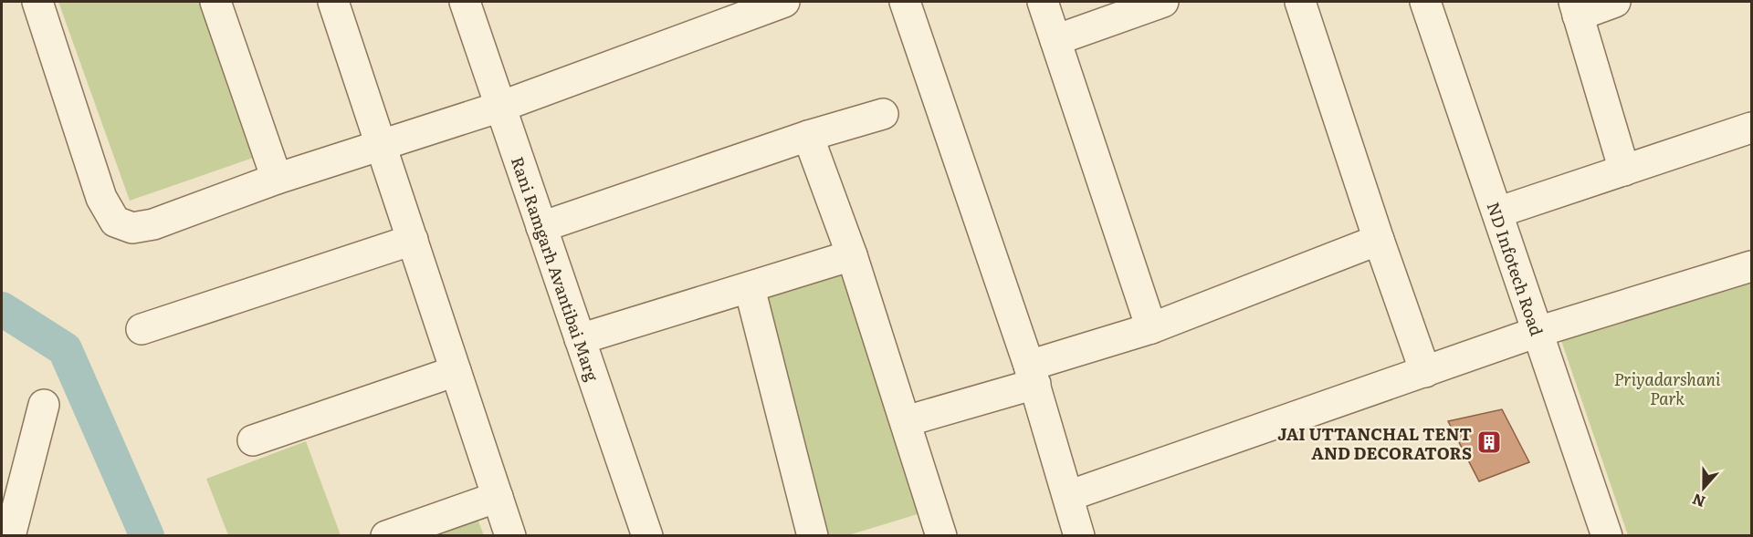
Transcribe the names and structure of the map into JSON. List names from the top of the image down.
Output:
{
  "streets": {
    "street": ["ND Infotech Road", "Rani Ramgarh Avantibai Marg"]
  },
  "parks": ["Priyadarshani Park"],
  "places": {
    "building": ["JAI UTTANCHAL TENT AND DECORATORS"]
  },
  "north": "bottom"
}
